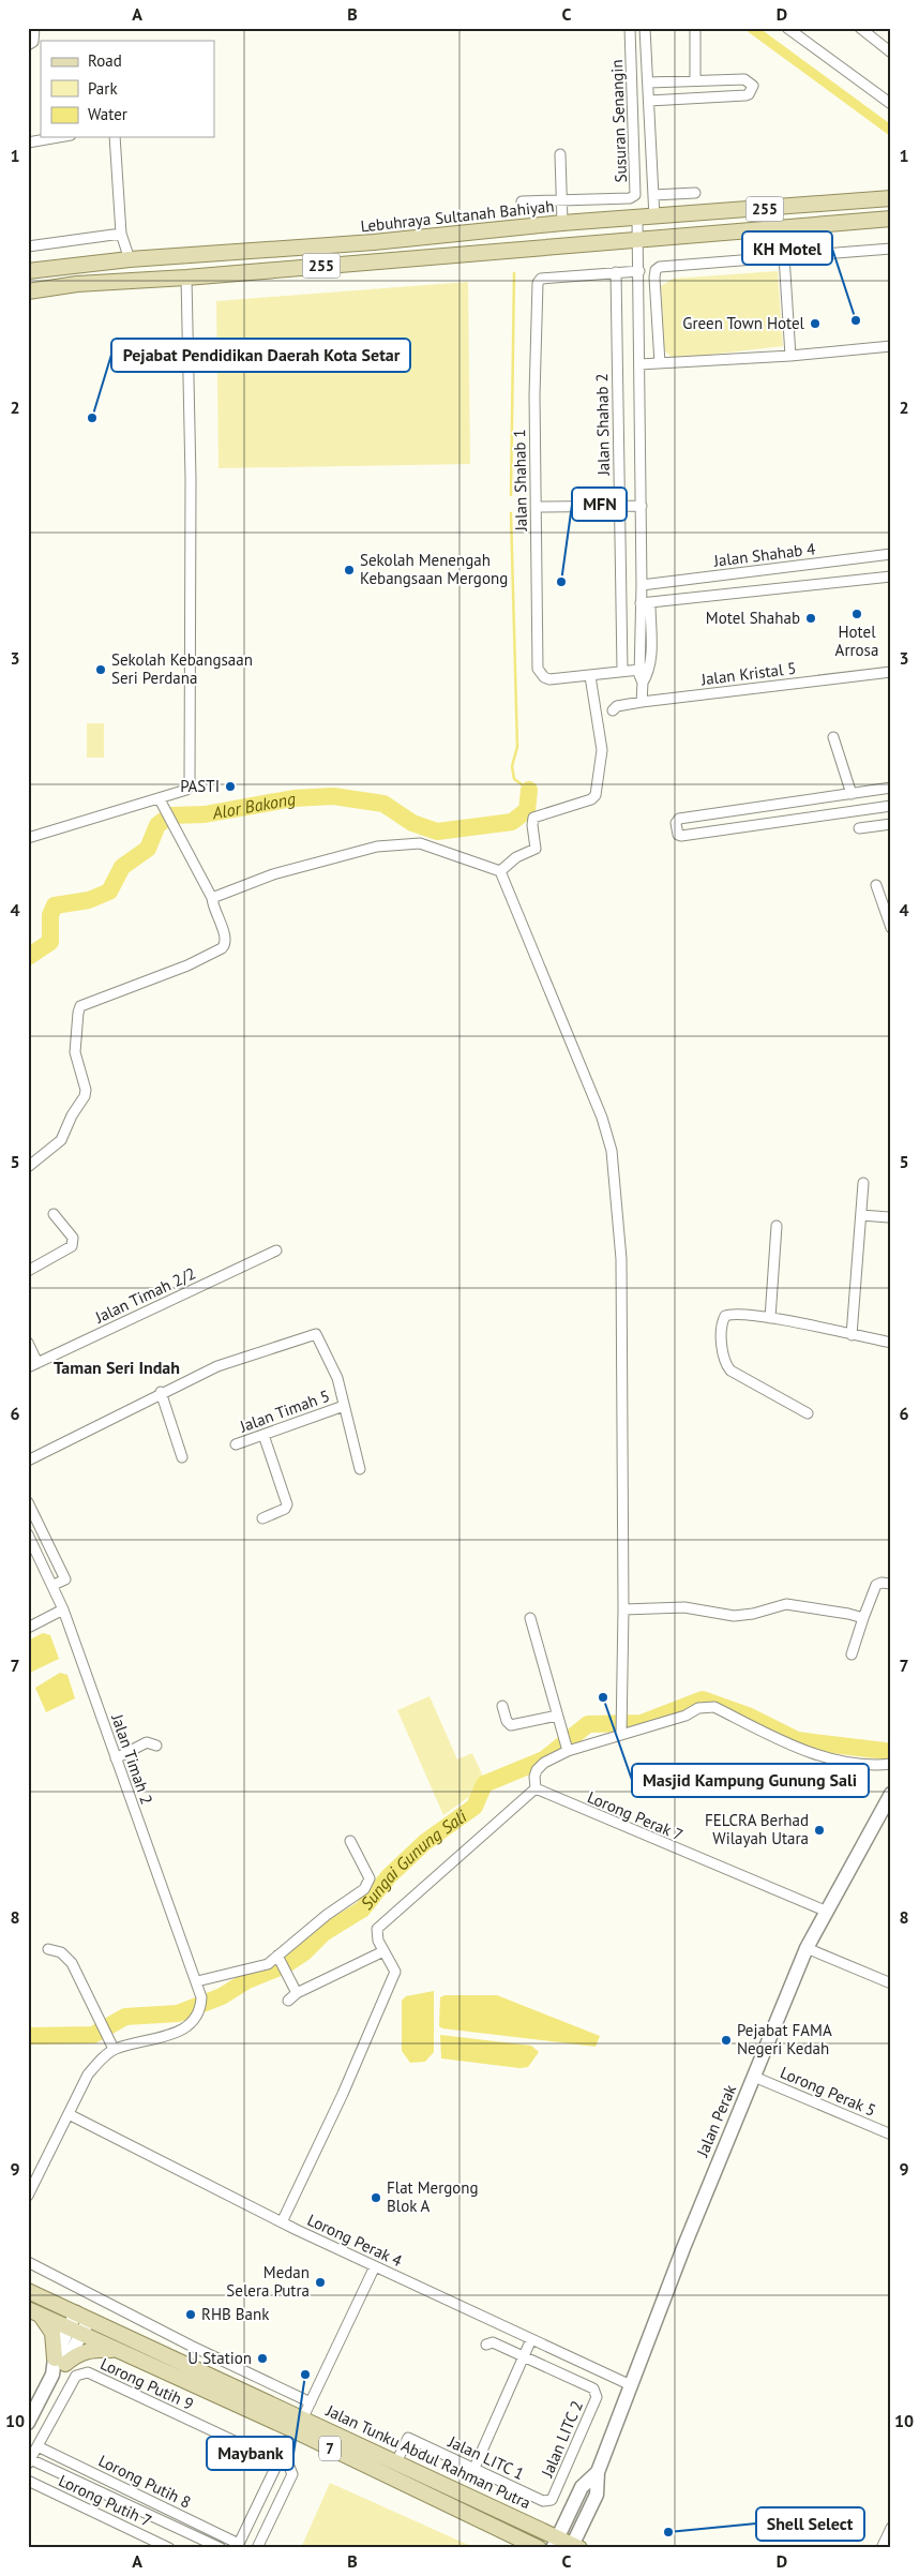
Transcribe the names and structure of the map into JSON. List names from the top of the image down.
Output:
{
  "streets": {
    "main road": [
      "255",
      "Lebuhraya Sultanah Bahiyah",
      "7",
      "Jalan Tunku Abdul Rahman Putra"
    ],
    "street": [
      "Susuran Senangin",
      "Jalan Shahab 2",
      "Jalan Shahab 1",
      "Jalan Shahab 4",
      "Jalan Kristal 5",
      "Jalan Timah 2/2",
      "Jalan Timah 5",
      "Jalan Timah 2",
      "Lorong Perak 7",
      "Lorong Perak 5",
      "Jalan Perak",
      "Lorong Perak 4",
      "Lorong Putih 9",
      "Jalan LITC 2",
      "Jalan LITC 1",
      "Lorong Putih 8",
      "Lorong Putih 7"
    ]
  },
  "crossings": [
    ["Jalan Shahab 2", "Jalan Shahab 1"],
    ["Lorong Perak 7", "Jalan Perak"],
    ["Lorong Perak 5", "Jalan Perak"],
    ["Jalan Perak", "Lorong Perak 4"],
    ["Jalan Perak", "Jalan Tunku Abdul Rahman Putra"],
    ["Lorong Putih 9", "Lorong Putih 8"],
    ["Jalan LITC 2", "Jalan LITC 1"],
    ["Jalan Tunku Abdul Rahman Putra", "Jalan LITC 1"]
  ],
  "districts": ["Taman Seri Indah"],
  "water": ["Alor Bakong", "Sungai Gunung Sali"],
  "places": [
    "KH Motel",
    "Green Town Hotel",
    "Pejabat Pendidikan Daerah Kota Setar",
    "Sekolah Menengah Kebangsaan Mergong",
    "MFN",
    "Hotel Arrosa",
    "Motel Shahab",
    "Sekolah Kebangsaan Seri Perdana",
    "PASTI",
    "Masjid Kampung Gunung Sali",
    "FELCRA Berhad Wilayah Utara",
    "Pejabat FAMA Negeri Kedah",
    "Flat Mergong Blok A",
    "Medan Selera Putra",
    "RHB Bank",
    "U Station",
    "Maybank",
    "Shell Select"
  ],
  "legend": ["Road", "Park", "Water"],
  "grid": {
    "columns": [
      "A",
      "B",
      "C",
      "D"
    ],
    "rows": [
      "1",
      "2",
      "3",
      "4",
      "5",
      "6",
      "7",
      "8",
      "9",
      "10"
    ]
  }
}
